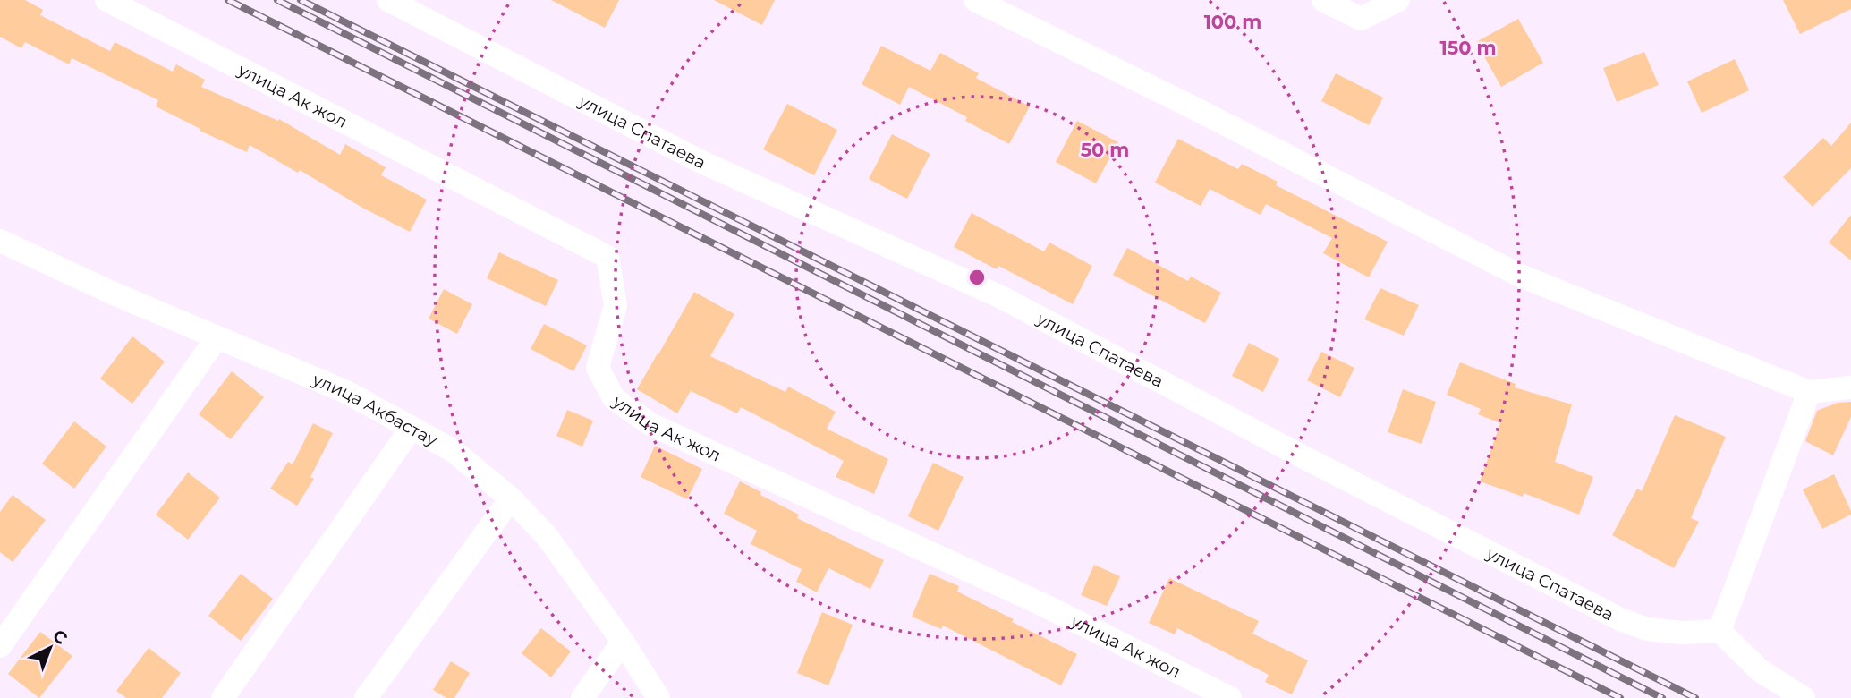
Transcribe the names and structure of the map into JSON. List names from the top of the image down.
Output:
{
  "streets": {
    "street": ["улица Ак жол", "улица Спатаева", "улица Акбастау"]
  },
  "north": "top right",
  "rings": ["100 m", "150 m", "50 m"]
}
